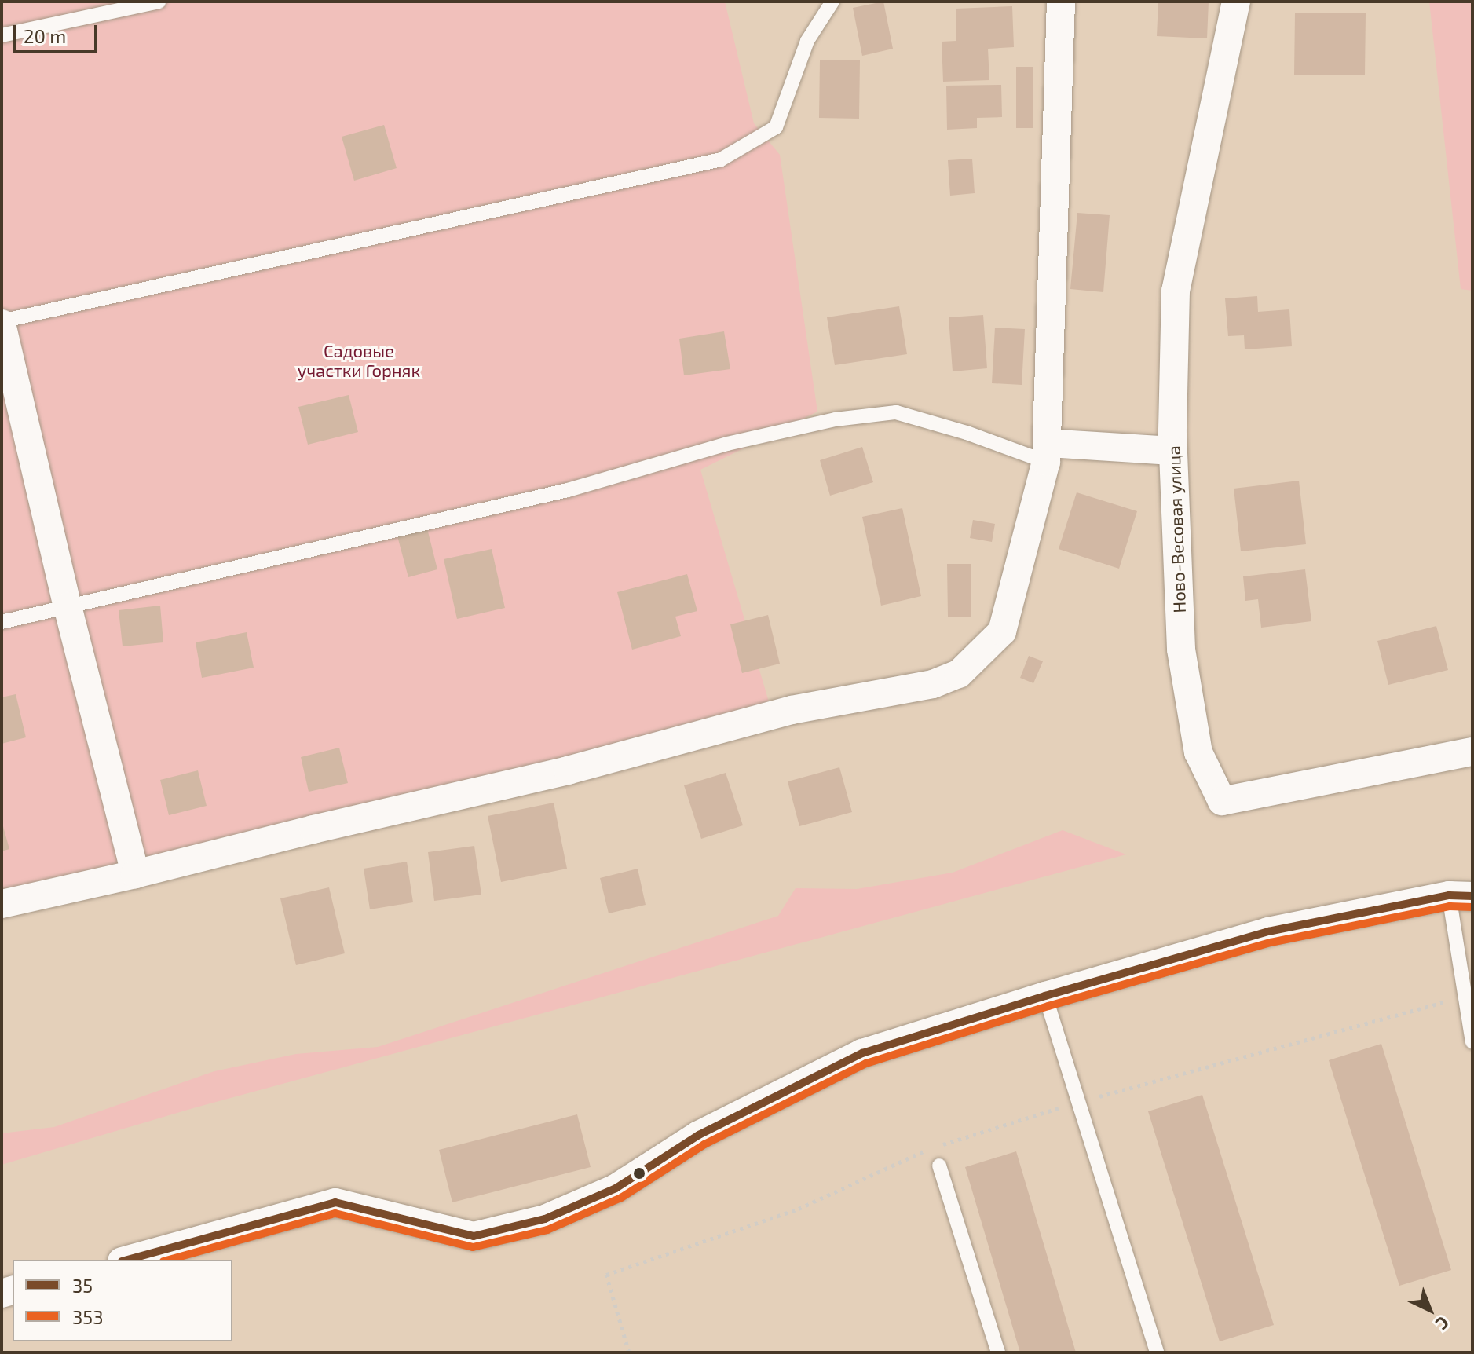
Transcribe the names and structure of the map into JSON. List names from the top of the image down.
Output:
{
  "streets": {
    "street": ["Ново-Весовая улица"]
  },
  "parks": ["Садовые участки Горняк"],
  "lines": ["transit line 35", "transit line 353"],
  "legend": ["35", "353"],
  "scale_bar": "20 m",
  "north": "bottom right"
}
